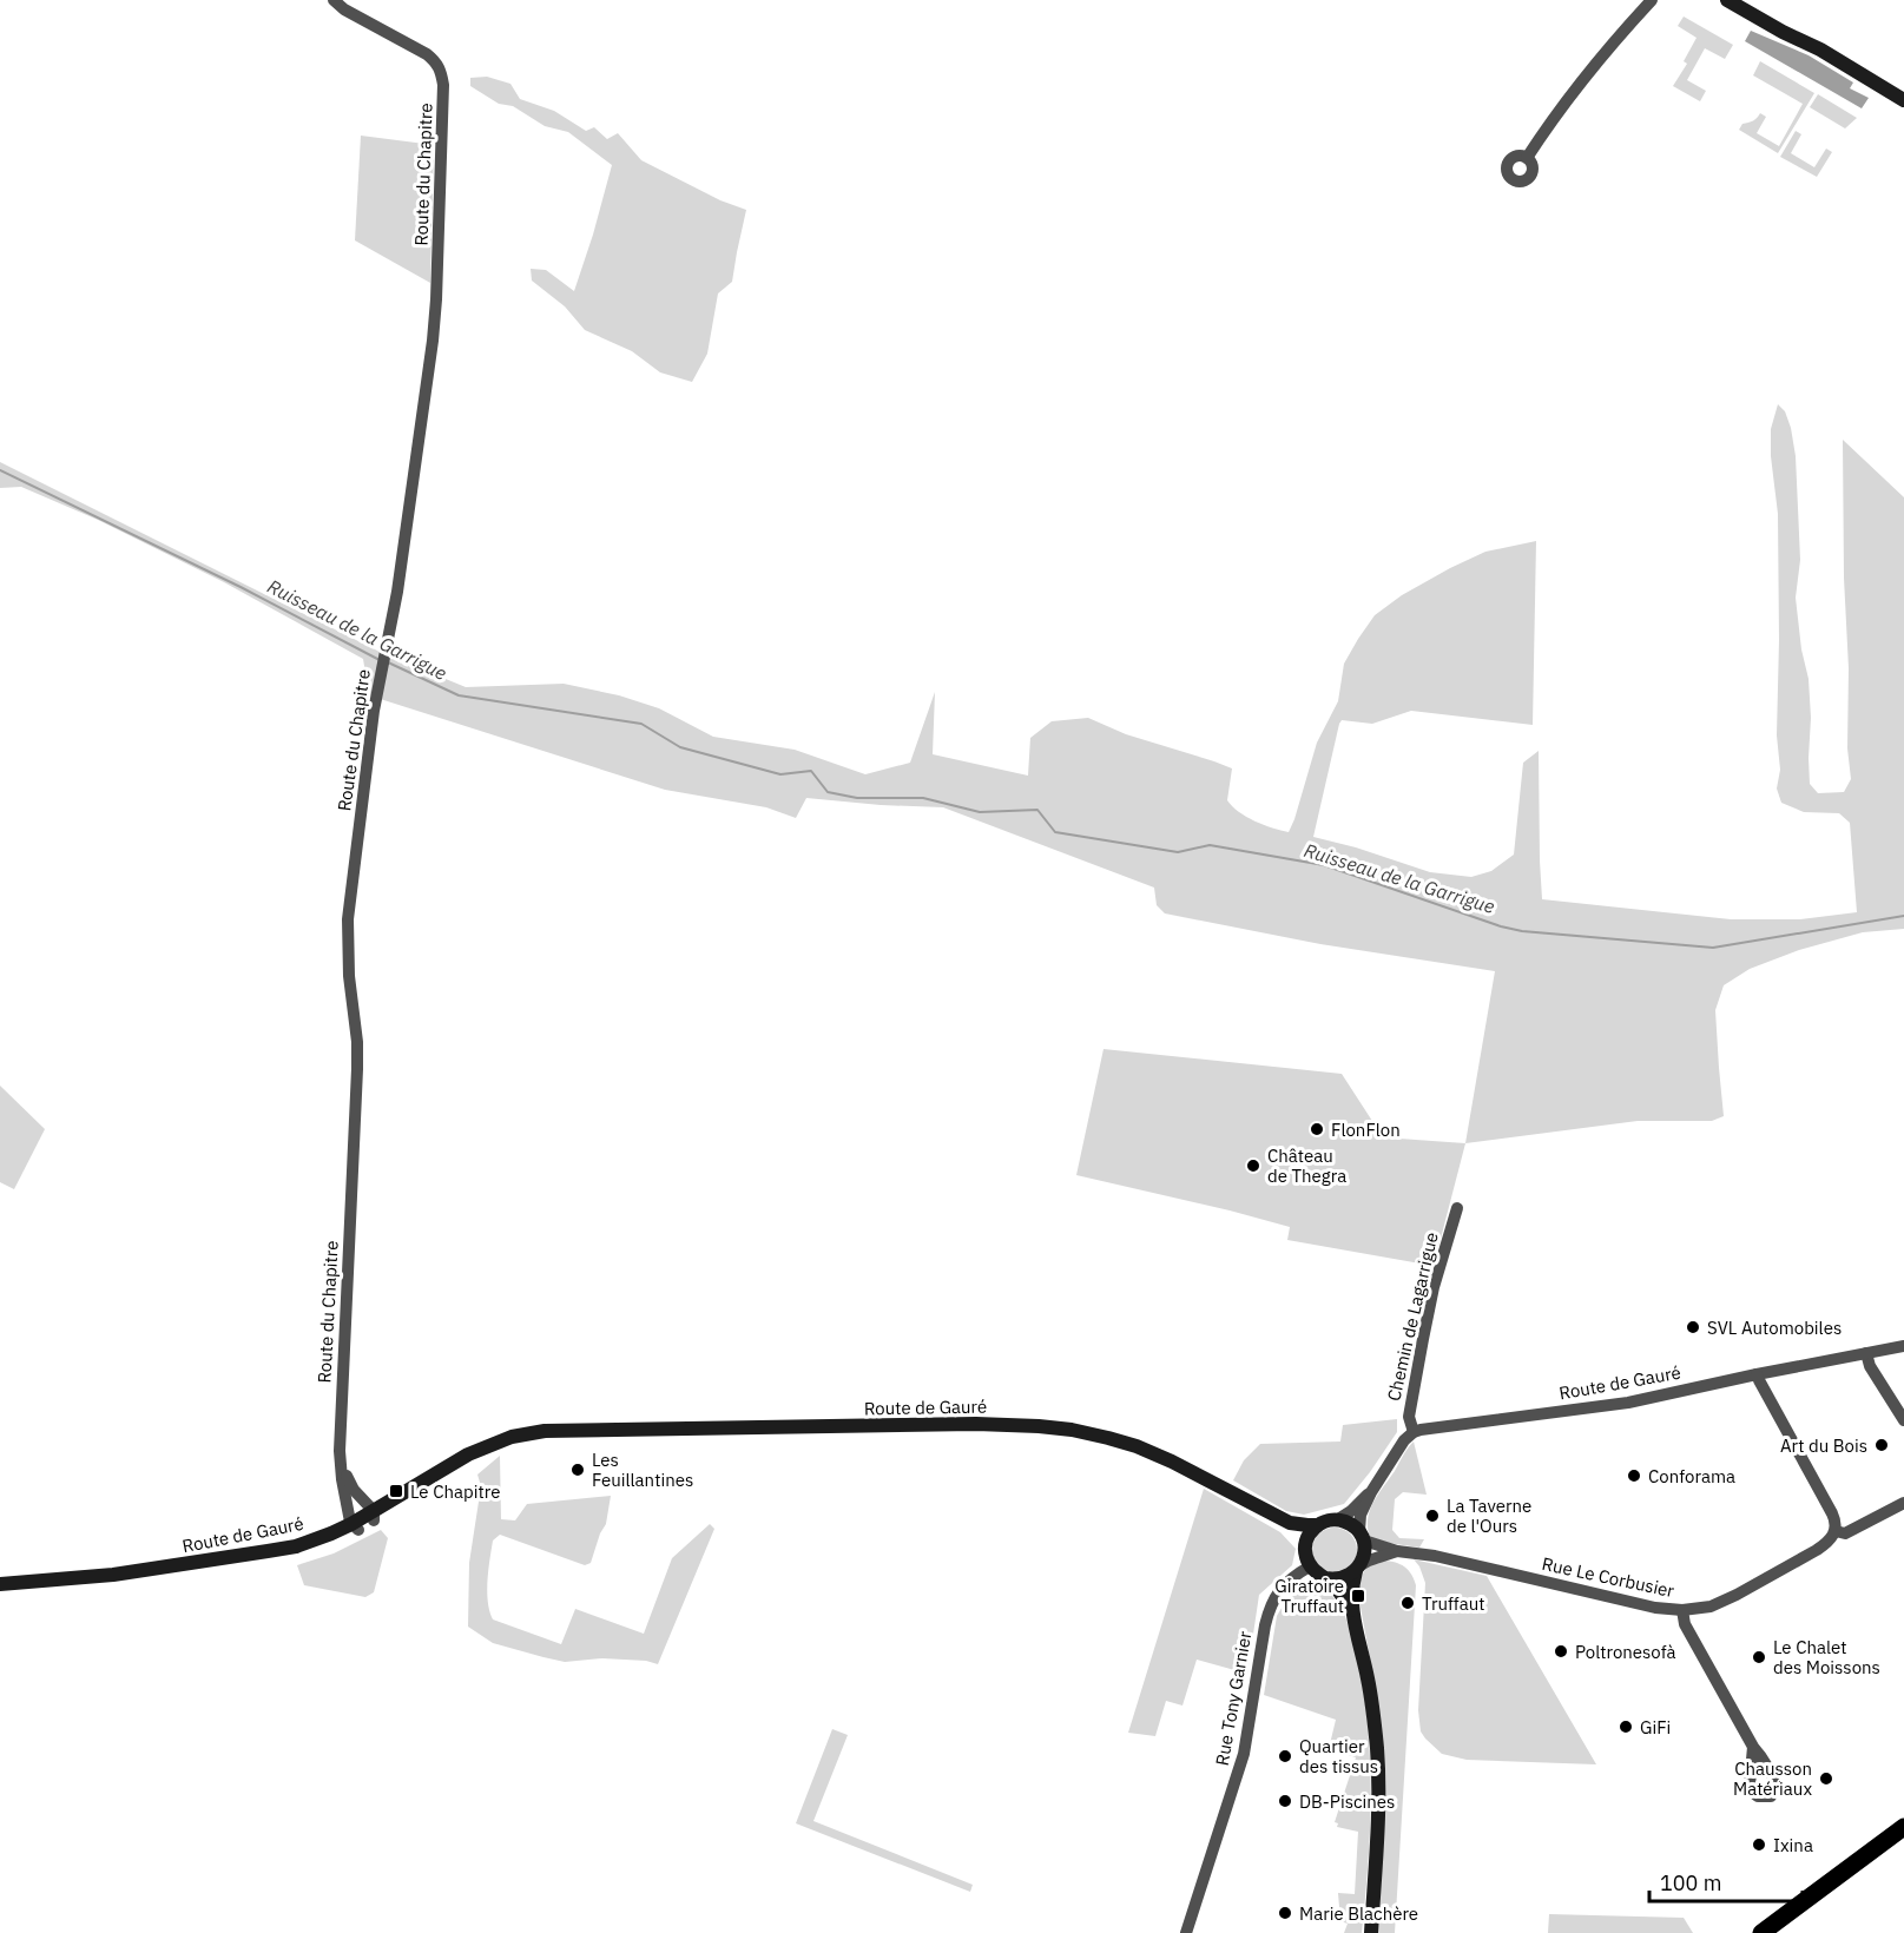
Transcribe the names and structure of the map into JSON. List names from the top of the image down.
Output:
{
  "streets": {
    "street": [
      "Route du Chapitre",
      "Chemin de Lagarrigue",
      "Route de Gauré",
      "Rue Le Corbusier",
      "Rue Tony Garnier"
    ]
  },
  "crossings": [
    ["Route du Chapitre", "Route de Gauré"],
    ["Chemin de Lagarrigue", "Route de Gauré"],
    ["Route de Gauré", "Rue Le Corbusier"],
    ["Route de Gauré", "Rue Tony Garnier"],
    ["Rue Le Corbusier", "Rue Tony Garnier"]
  ],
  "water": ["Ruisseau de la Garrigue"],
  "places": {
    "other": [
      "FlonFlon",
      "Château de Thegra",
      "SVL Automobiles",
      "Art du Bois",
      "Les Feuillantines",
      "Conforama",
      "La Taverne de l'Ours",
      "Truffaut",
      "Poltronesofà",
      "Le Chalet des Moissons",
      "GiFi",
      "Quartier des tissus",
      "Chausson Matériaux",
      "DB-Piscines",
      "Ixina",
      "Marie Blachère"
    ],
    "transit": ["Le Chapitre", "Giratoire Truffaut"]
  },
  "scale_bar": "100 m"
}
